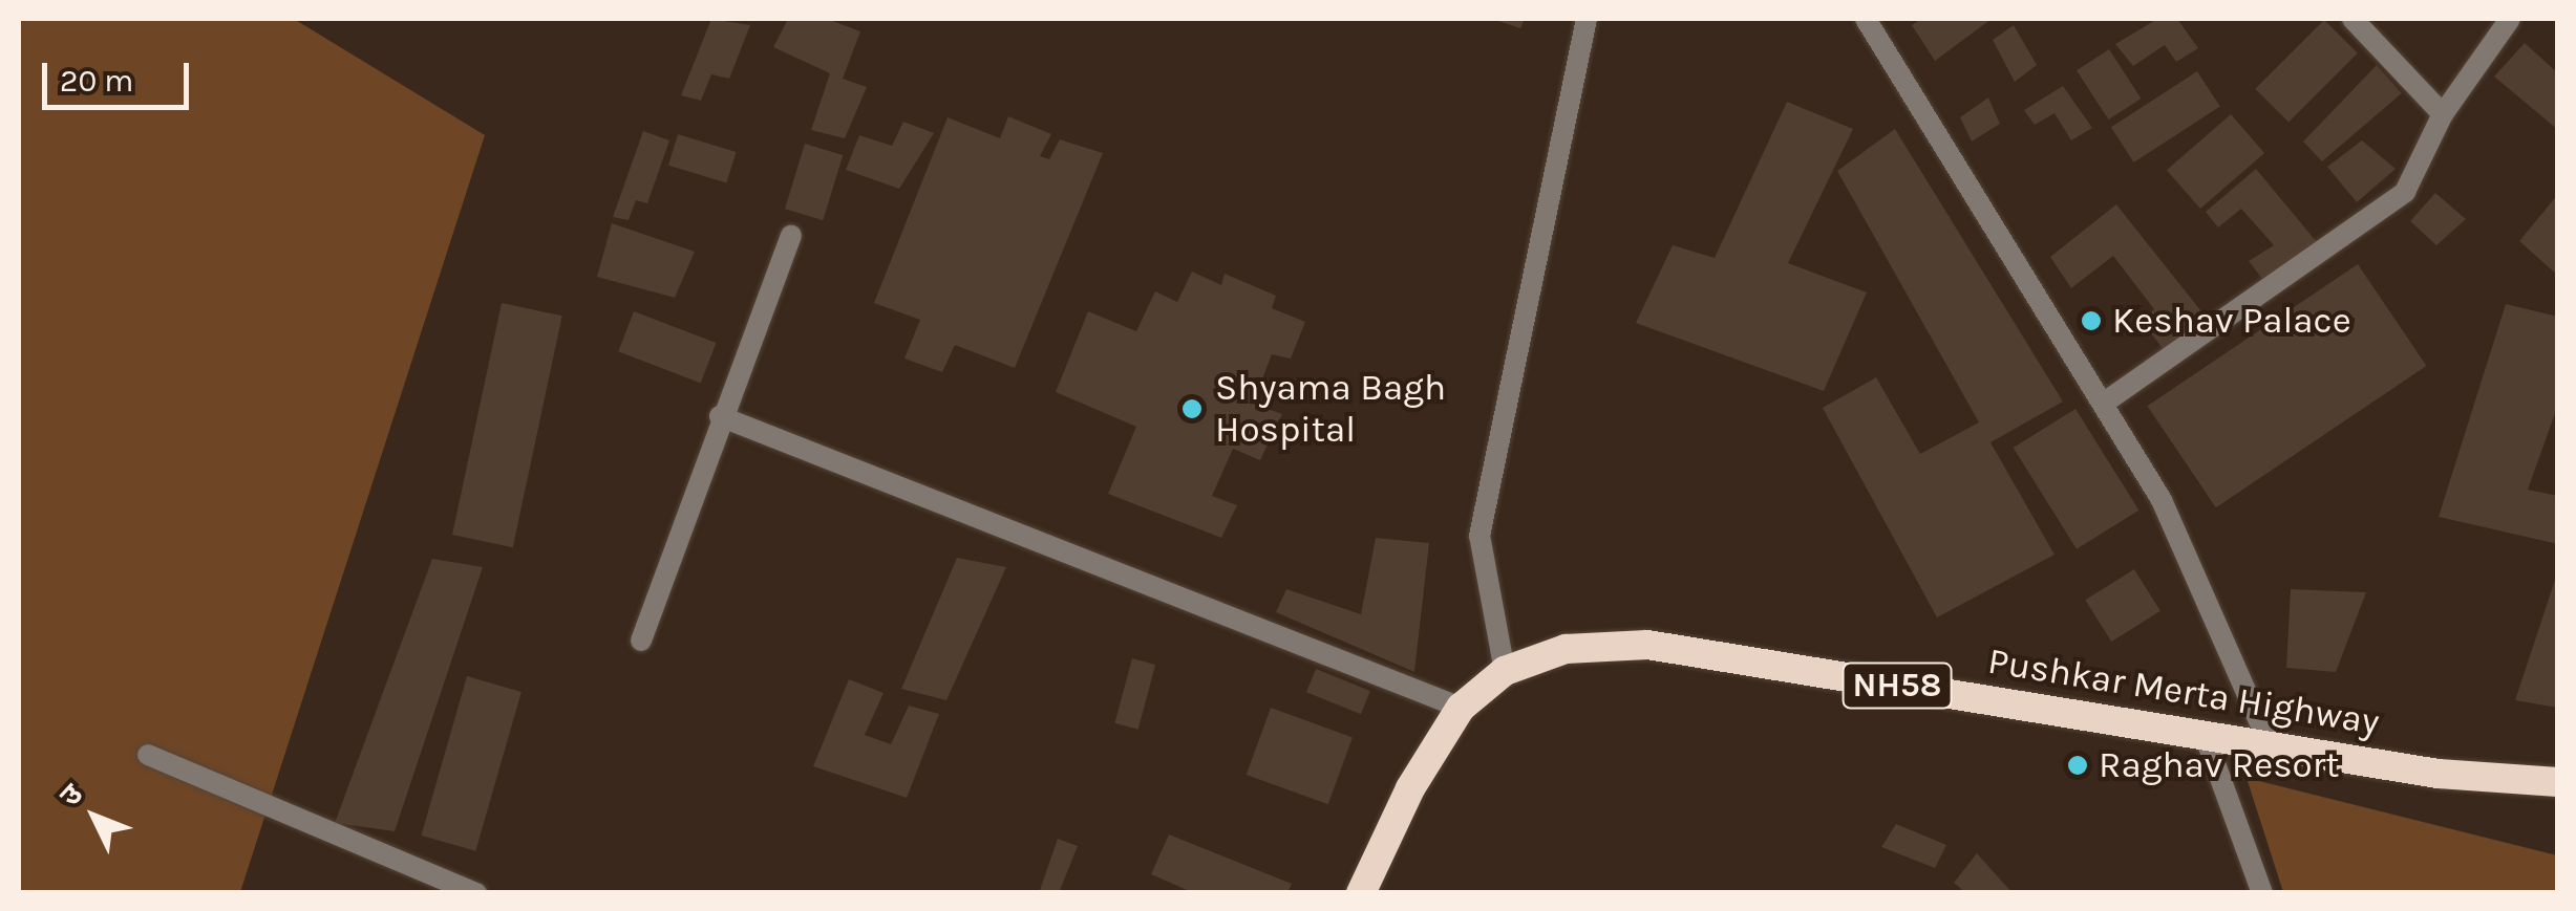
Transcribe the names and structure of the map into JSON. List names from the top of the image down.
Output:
{
  "streets": {
    "highway": ["NH58", "Pushkar Merta Highway"]
  },
  "places": ["Keshav Palace", "Shyama Bagh Hospital", "Raghav Resort"],
  "scale_bar": "20 m",
  "north": "top left"
}
